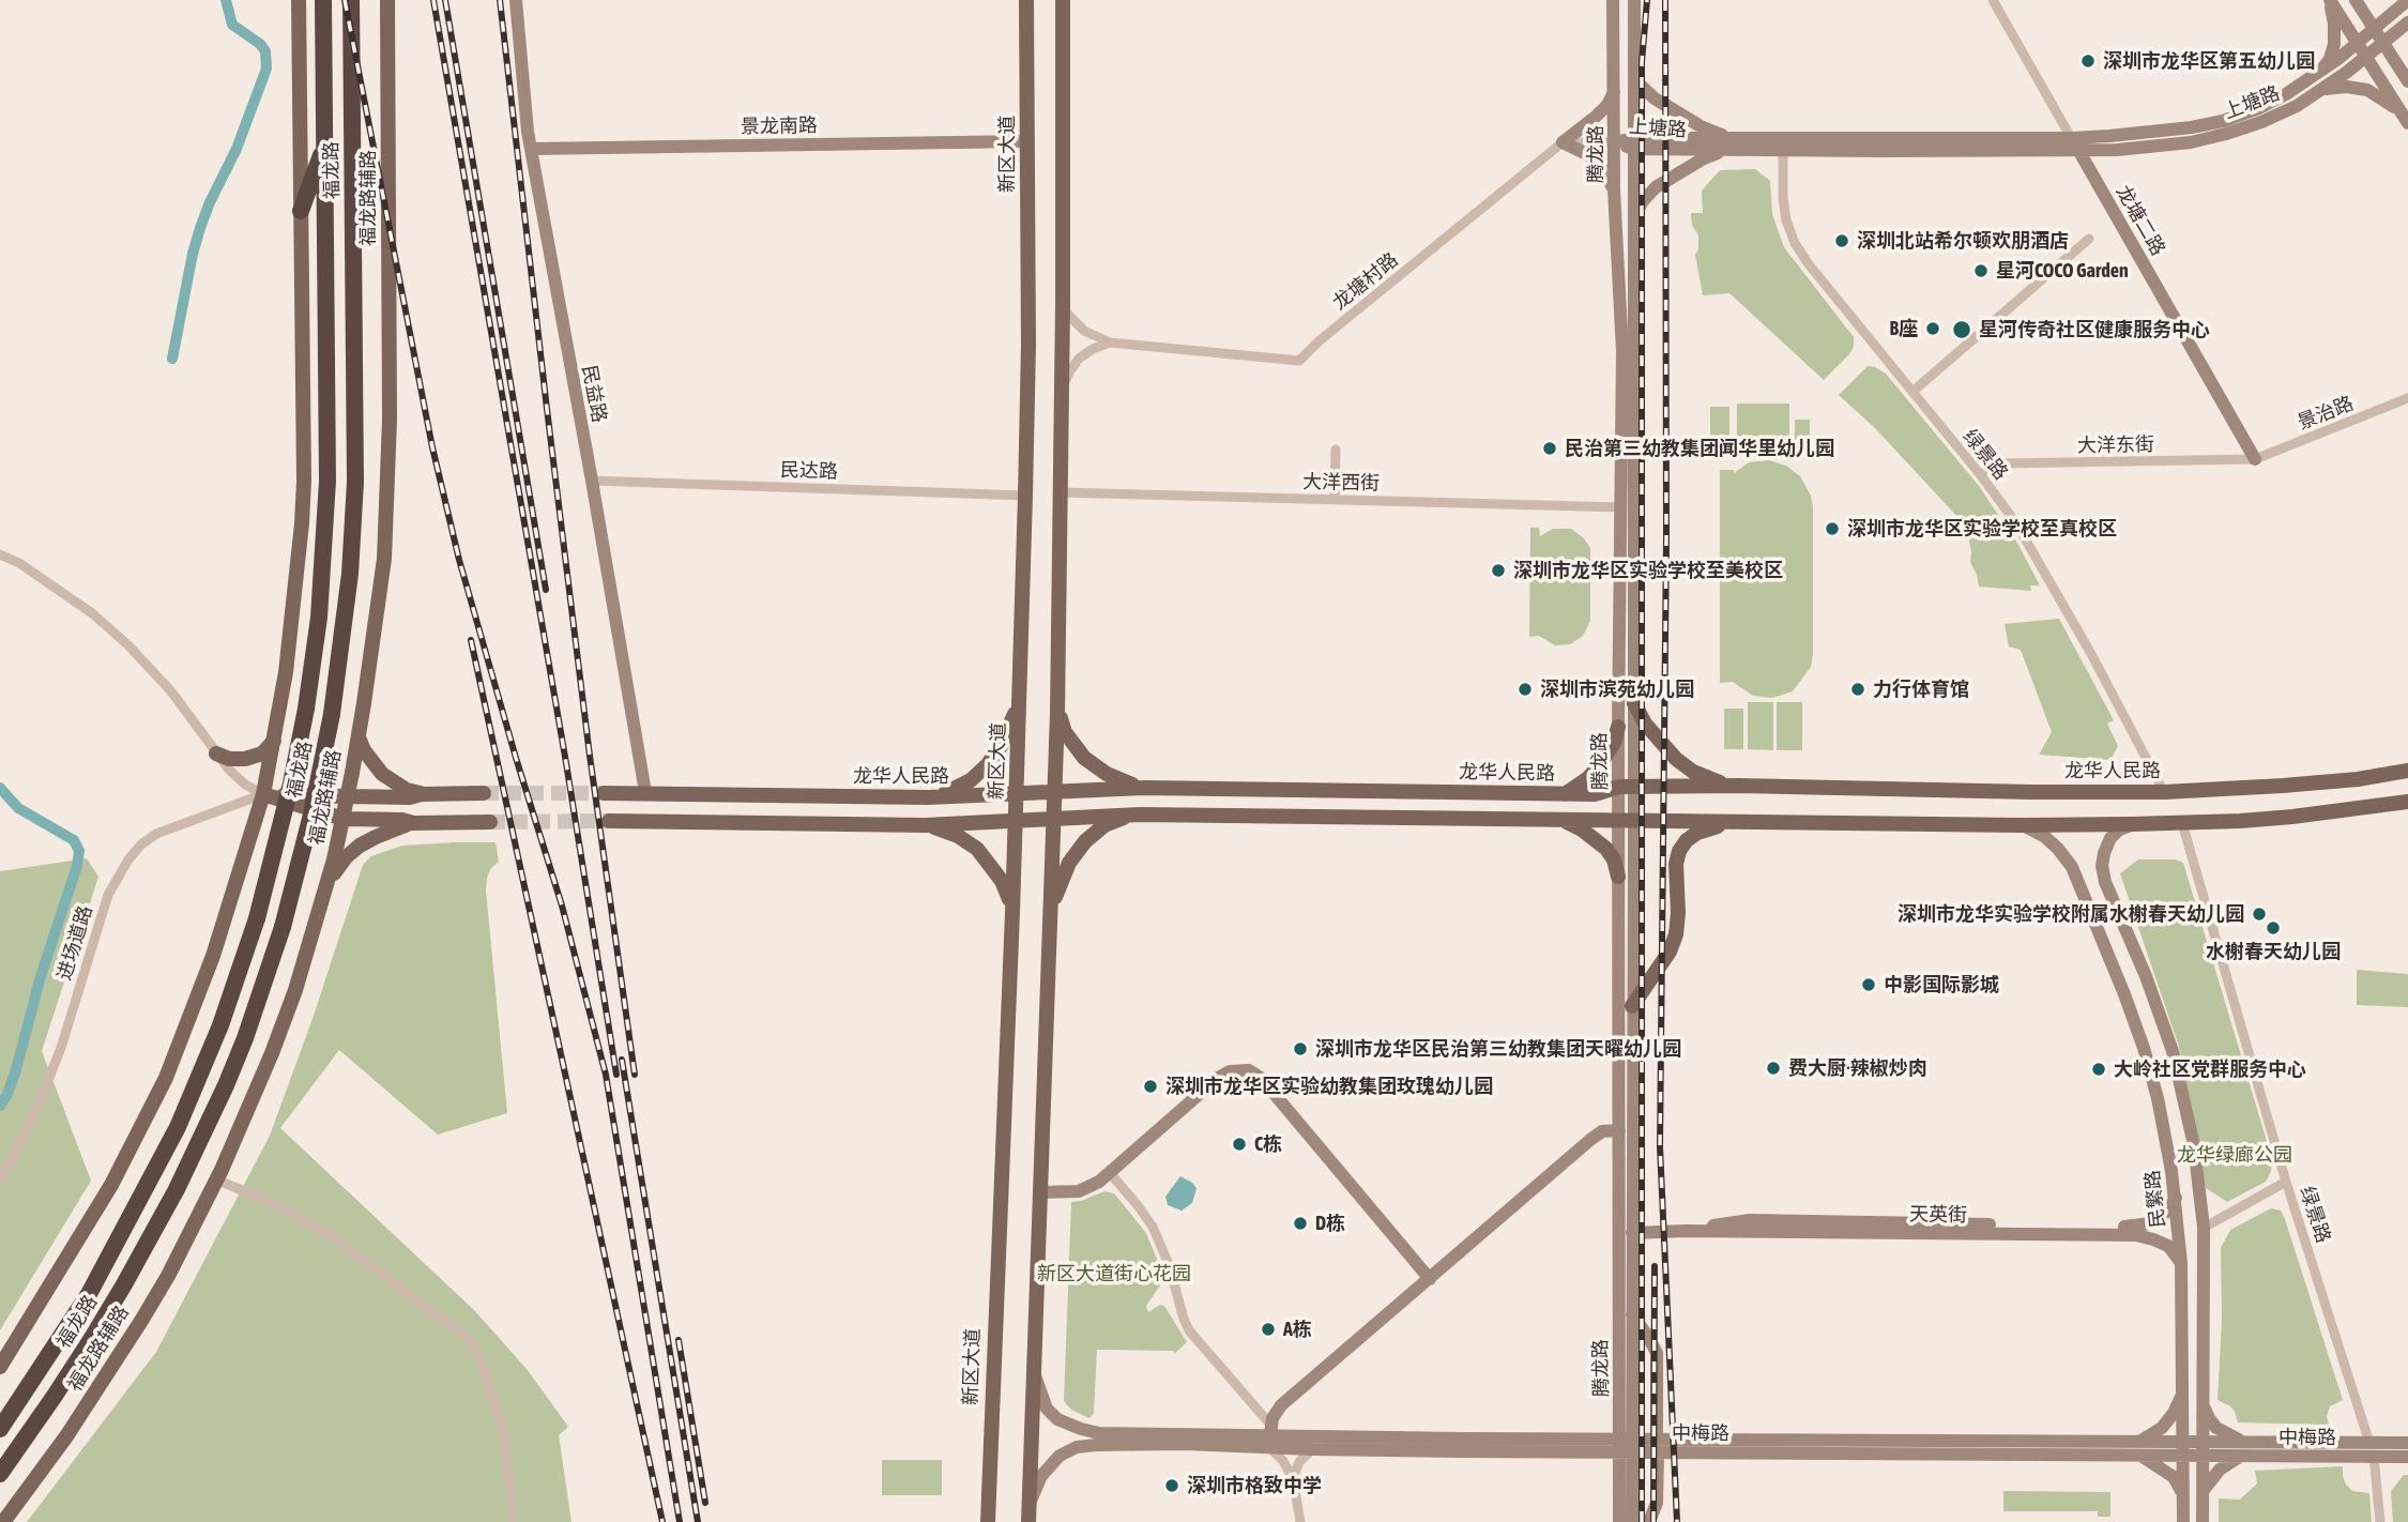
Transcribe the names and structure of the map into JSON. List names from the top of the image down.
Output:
{
  "streets": {
    "highway": ["福龙路"],
    "main road": [
      "上塘路",
      "景龙南路",
      "新区大道",
      "腾龙路",
      "福龙路辅路",
      "龙塘二路",
      "民益路",
      "龙华人民路",
      "民繁路",
      "天英街",
      "中梅路"
    ],
    "street": [
      "龙塘村路",
      "景治路",
      "大洋东街",
      "绿景路",
      "民达路",
      "大洋西街",
      "进场道路"
    ]
  },
  "crossings": [
    ["上塘路", "腾龙路"],
    ["上塘路", "龙塘二路"],
    ["上塘路", "绿景路"],
    ["景龙南路", "新区大道"],
    ["景龙南路", "民益路"],
    ["新区大道", "民达路"],
    ["新区大道", "龙华人民路"],
    ["腾龙路", "大洋西街"],
    ["腾龙路", "龙华人民路"],
    ["腾龙路", "天英街"],
    ["腾龙路", "中梅路"],
    ["龙塘二路", "景治路"],
    ["龙塘二路", "大洋东街"],
    ["民益路", "民达路"],
    ["民益路", "龙华人民路"],
    ["景治路", "大洋东街"],
    ["大洋东街", "绿景路"],
    ["绿景路", "龙华人民路"],
    ["绿景路", "中梅路"],
    ["民繁路", "天英街"],
    ["民繁路", "中梅路"]
  ],
  "parks": ["龙华绿廊公园", "新区大道街心花园"],
  "places": [
    "深圳市龙华区第五幼儿园",
    "深圳北站希尔顿欢朋酒店",
    "星河COCO Garden",
    "B座",
    "星河传奇社区健康服务中心",
    "民治第三幼教集团闻华里幼儿园",
    "深圳市龙华区实验学校至真校区",
    "深圳市龙华区实验学校至美校区",
    "深圳市滨苑幼儿园",
    "力行体育馆",
    "深圳市龙华实验学校附属水榭春天幼儿园",
    "水榭春天幼儿园",
    "中影国际影城",
    "深圳市龙华区民治第三幼教集团天曜幼儿园",
    "费大厨·辣椒炒肉",
    "大岭社区党群服务中心",
    "深圳市龙华区实验幼教集团玫瑰幼儿园",
    "C栋",
    "D栋",
    "A栋",
    "深圳市格致中学"
  ]
}
